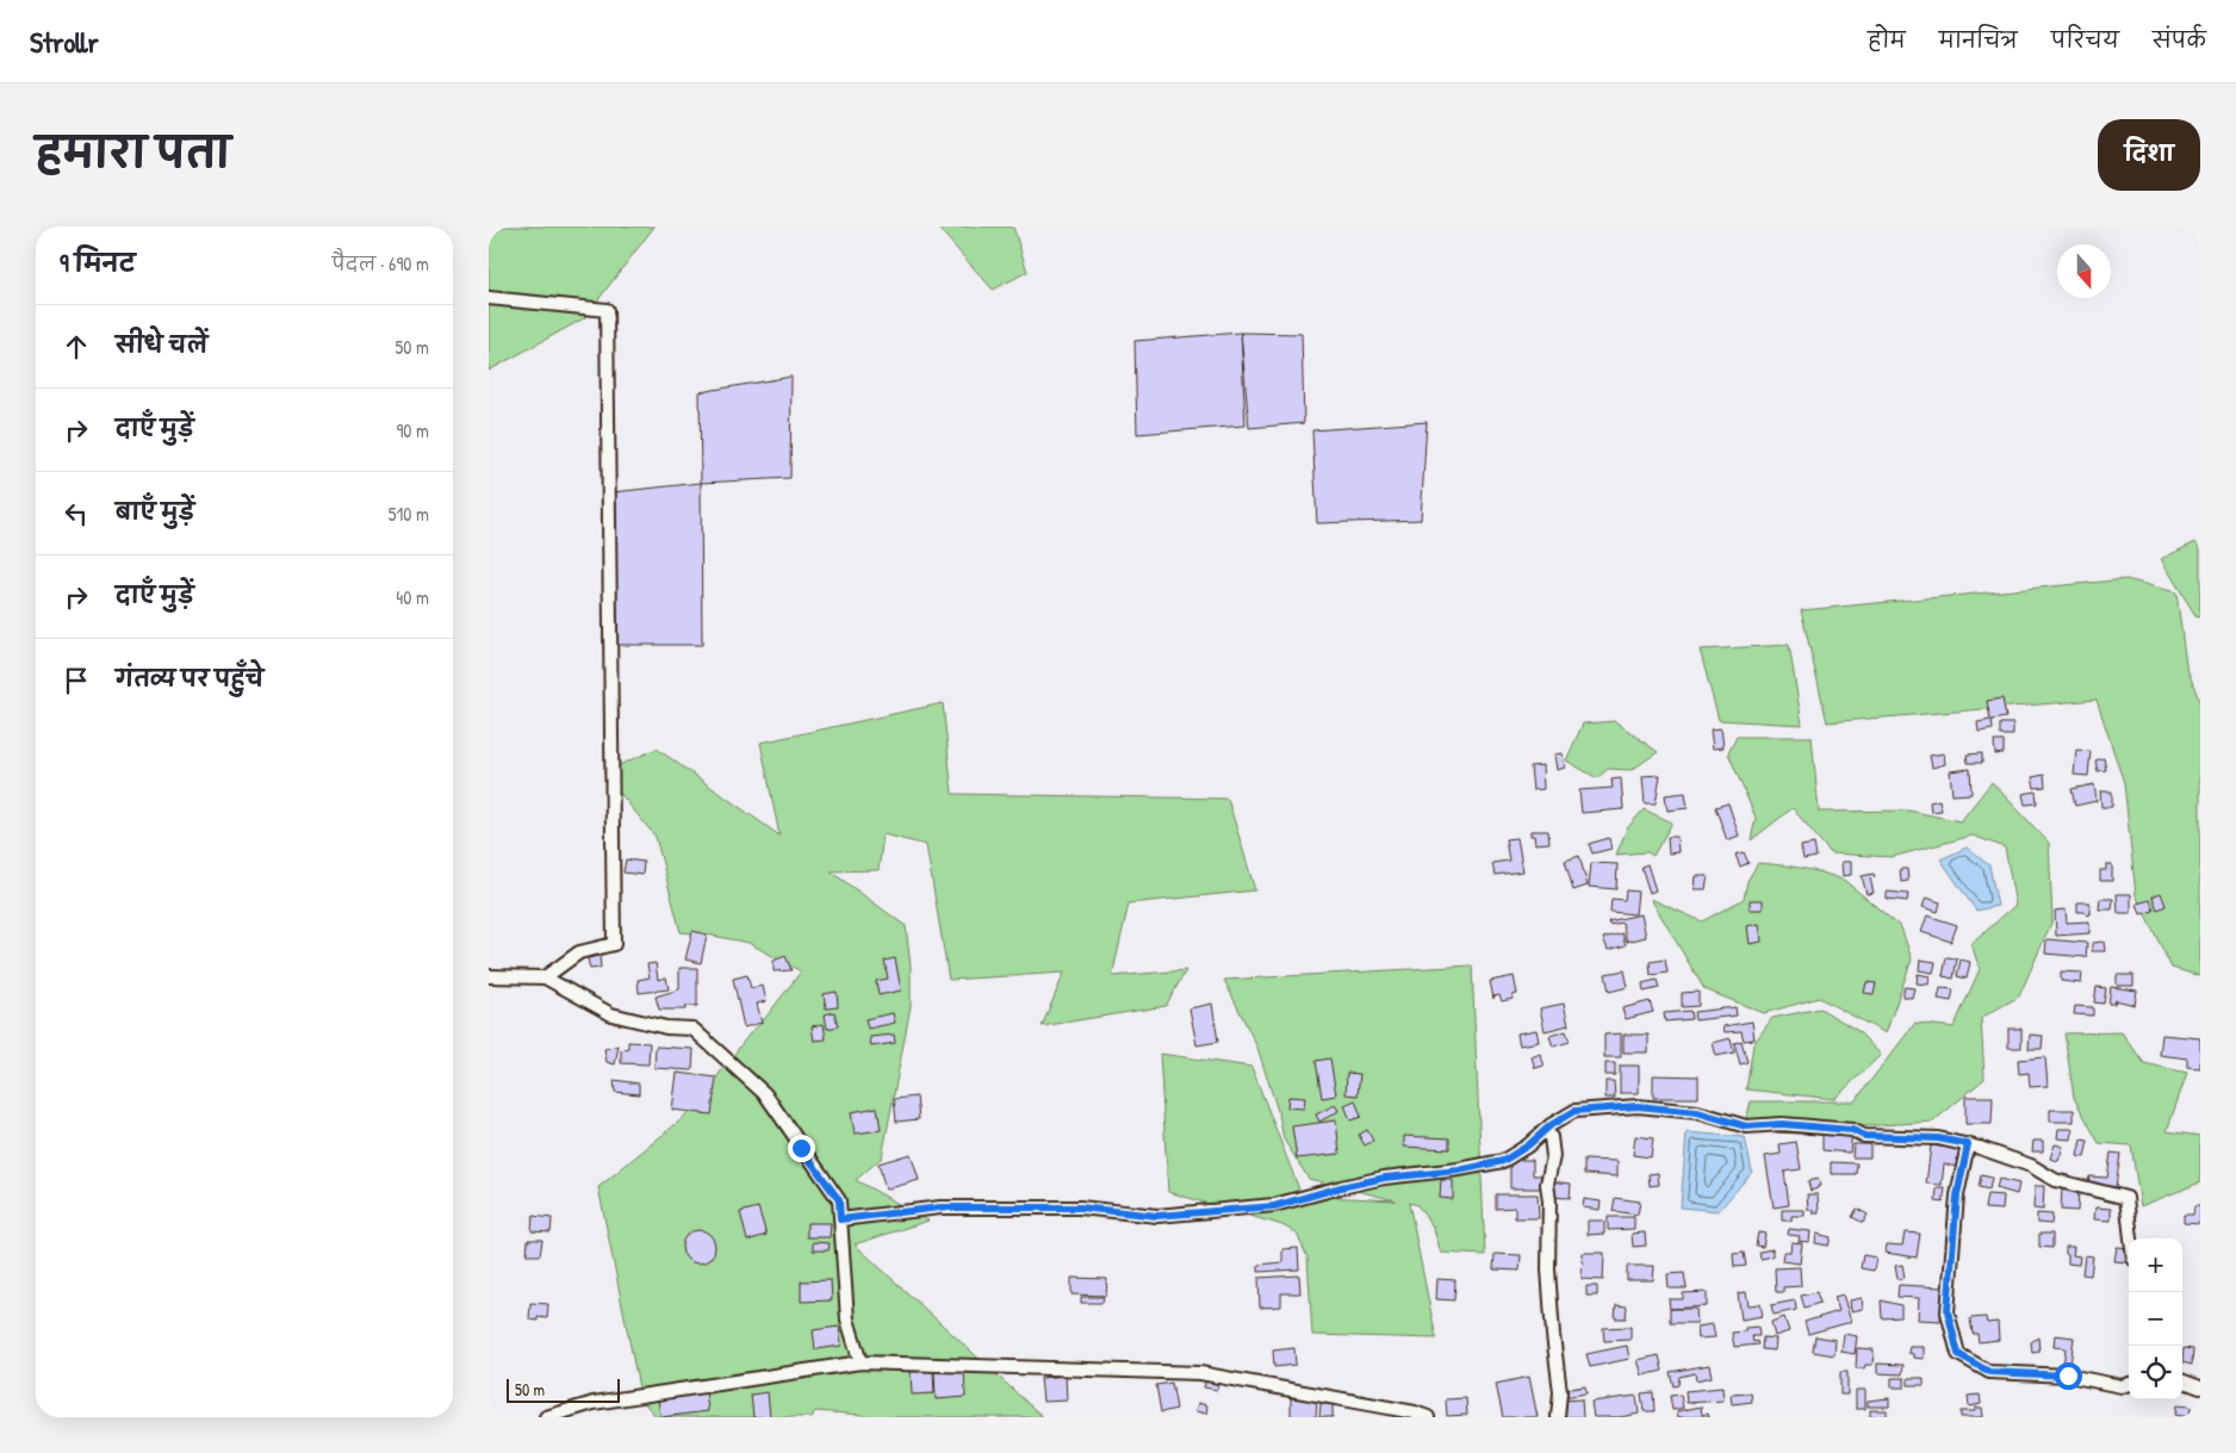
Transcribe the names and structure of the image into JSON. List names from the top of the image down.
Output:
{
  "scale_bar": "50 m",
  "north": "bottom",
  "page": {
    "header": "Strollr",
    "nav": [
      "होम",
      "मानचित्र",
      "परिचय",
      "संपर्क"
    ],
    "title": "हमारा पता",
    "buttons": "दिशा",
    "heading": ["9 मिनट", "पैदल · 690 m"],
    "list": [
      ["सीधे चलें", "50 m"],
      ["दाएँ मुड़ें", "90 m"],
      ["बाएँ मुड़ें", "510 m"],
      ["दाएँ मुड़ें", "40 m"],
      "गंतव्य पर पहुँचे"
    ],
    "map_buttons": ["+", "−"],
    "scale": "50 m"
  }
}
